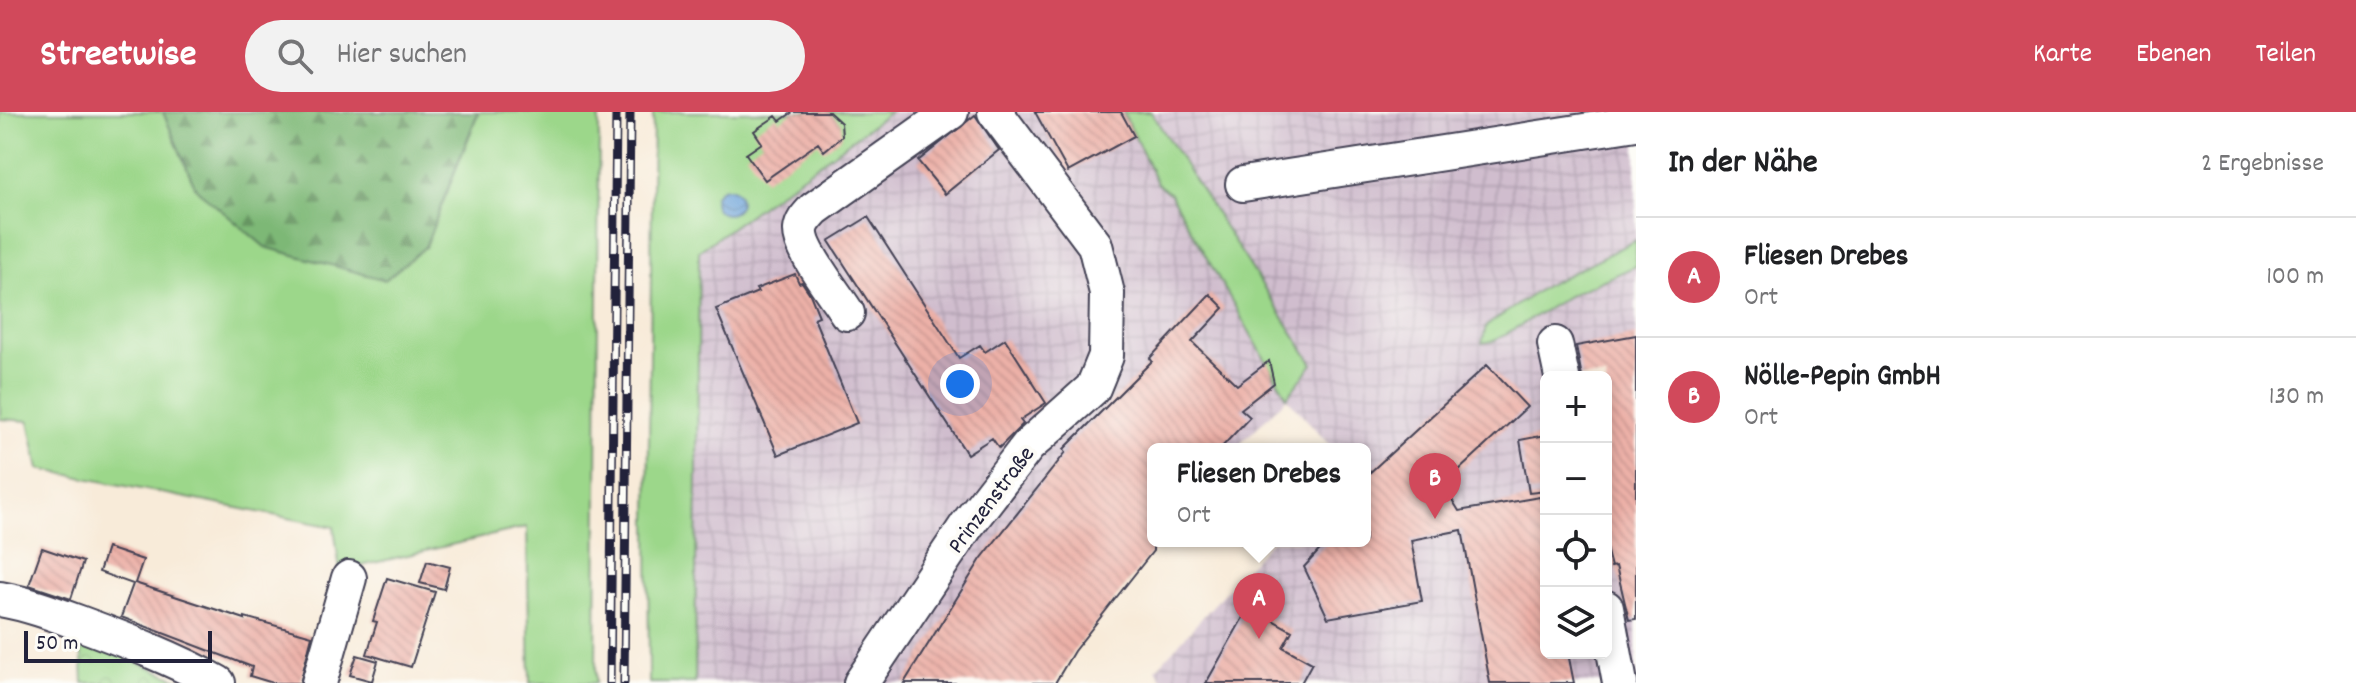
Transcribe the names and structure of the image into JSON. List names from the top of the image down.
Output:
{
  "streets": {
    "street": ["Prinzenstraße"]
  },
  "scale_bar": "50 m",
  "page": {
    "header": "Streetwise",
    "search": "Hier suchen",
    "nav": ["Karte", "Ebenen", "Teilen"],
    "heading": ["In der Nähe", "2 Ergebnisse"],
    "list": [
      {
        "mark": "A",
        "name": "Fliesen Drebes",
        "note": "Ort",
        "value": "100 m"
      },
      {
        "mark": "B",
        "name": "Nölle-Pepin GmbH",
        "note": "Ort",
        "value": "130 m"
      }
    ],
    "map_buttons": ["+", "−"],
    "popup": ["Fliesen Drebes", "Ort"],
    "pins": ["B", "A"],
    "scale": "50 m"
  }
}
